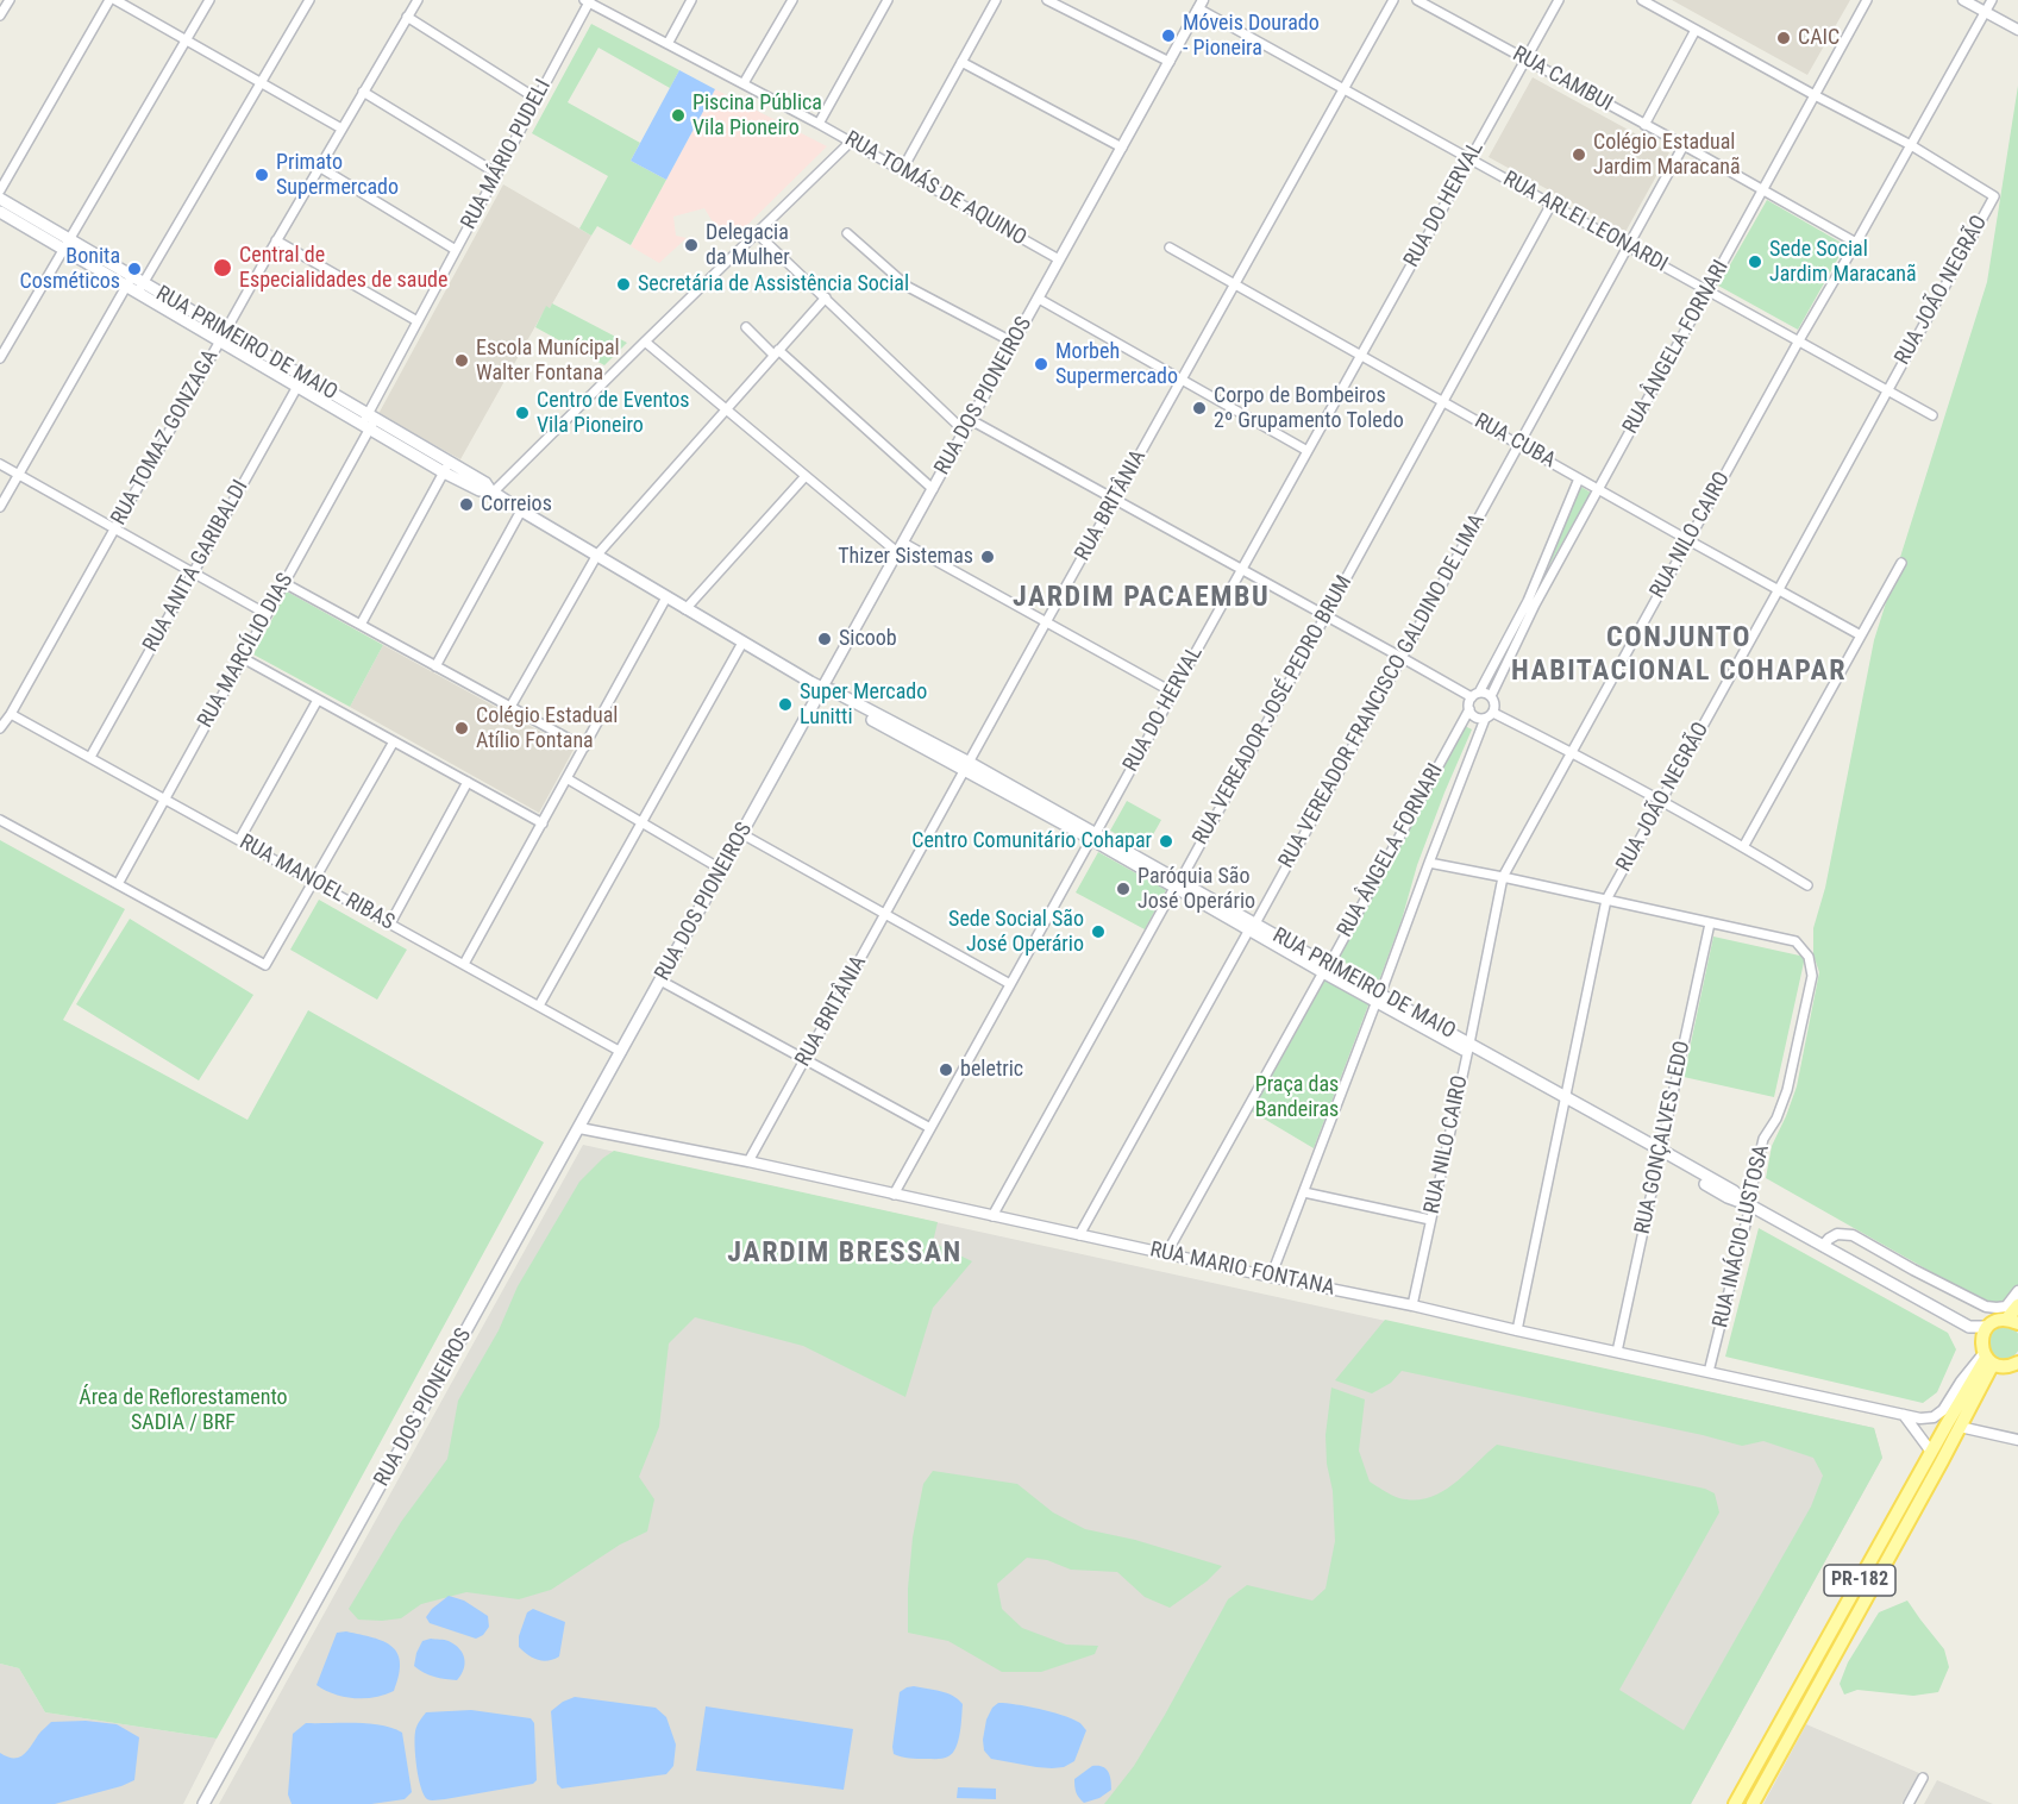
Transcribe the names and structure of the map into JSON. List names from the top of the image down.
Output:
{
  "streets": {
    "main road": ["RUA PRIMEIRO DE MAIO", "RUA DOS PIONEIROS", "PR-182"],
    "street": [
      "RUA CAMBUI",
      "RUA MÁRIO PUDELI",
      "RUA TOMÁS DE AQUINO",
      "RUA DO HERVAL",
      "RUA ARLEI LEONARDI",
      "RUA JOÃO NEGRÃO",
      "RUA ÂNGELA FORNARI",
      "RUA TOMAZ GONZAGA",
      "RUA CUBA",
      "RUA BRITÂNIA",
      "RUA NILO CAIRO",
      "RUA ANITA GARIBALDI",
      "RUA MARCÍLIO DIAS",
      "RUA VEREADOR FRANCISCO GALDINO DE LIMA",
      "RUA VEREADOR JOSÉ PEDRO BRUM",
      "RUA MANOEL RIBAS",
      "RUA GONÇALVES LEDO",
      "RUA INÁCIO LUSTOSA",
      "RUA MARIO FONTANA"
    ]
  },
  "crossings": [
    ["RUA CAMBUI", "RUA DO HERVAL"],
    ["RUA CAMBUI", "RUA ÂNGELA FORNARI"],
    ["RUA CAMBUI", "RUA NILO CAIRO"],
    ["RUA CAMBUI", "RUA VEREADOR FRANCISCO GALDINO DE LIMA"],
    ["RUA MÁRIO PUDELI", "RUA TOMÁS DE AQUINO"],
    ["RUA MÁRIO PUDELI", "RUA PRIMEIRO DE MAIO"],
    ["RUA MÁRIO PUDELI", "RUA MARCÍLIO DIAS"],
    ["RUA TOMÁS DE AQUINO", "RUA DOS PIONEIROS"],
    ["RUA DO HERVAL", "RUA ARLEI LEONARDI"],
    ["RUA DO HERVAL", "RUA PRIMEIRO DE MAIO"],
    ["RUA DO HERVAL", "RUA CUBA"],
    ["RUA DO HERVAL", "RUA MARIO FONTANA"],
    ["RUA ARLEI LEONARDI", "RUA JOÃO NEGRÃO"],
    ["RUA ARLEI LEONARDI", "RUA ÂNGELA FORNARI"],
    ["RUA ARLEI LEONARDI", "RUA DOS PIONEIROS"],
    ["RUA ARLEI LEONARDI", "RUA BRITÂNIA"],
    ["RUA ARLEI LEONARDI", "RUA NILO CAIRO"],
    ["RUA ARLEI LEONARDI", "RUA VEREADOR FRANCISCO GALDINO DE LIMA"],
    ["RUA ARLEI LEONARDI", "RUA VEREADOR JOSÉ PEDRO BRUM"],
    ["RUA JOÃO NEGRÃO", "RUA PRIMEIRO DE MAIO"],
    ["RUA JOÃO NEGRÃO", "RUA CUBA"],
    ["RUA JOÃO NEGRÃO", "RUA NILO CAIRO"],
    ["RUA JOÃO NEGRÃO", "RUA MARIO FONTANA"],
    ["RUA PRIMEIRO DE MAIO", "RUA ÂNGELA FORNARI"],
    ["RUA PRIMEIRO DE MAIO", "RUA DOS PIONEIROS"],
    ["RUA PRIMEIRO DE MAIO", "RUA TOMAZ GONZAGA"],
    ["RUA PRIMEIRO DE MAIO", "RUA BRITÂNIA"],
    ["RUA PRIMEIRO DE MAIO", "RUA NILO CAIRO"],
    ["RUA PRIMEIRO DE MAIO", "RUA ANITA GARIBALDI"],
    ["RUA PRIMEIRO DE MAIO", "RUA MARCÍLIO DIAS"],
    ["RUA PRIMEIRO DE MAIO", "RUA VEREADOR FRANCISCO GALDINO DE LIMA"],
    ["RUA PRIMEIRO DE MAIO", "RUA VEREADOR JOSÉ PEDRO BRUM"],
    ["RUA PRIMEIRO DE MAIO", "RUA GONÇALVES LEDO"],
    ["RUA PRIMEIRO DE MAIO", "RUA INÁCIO LUSTOSA"],
    ["RUA PRIMEIRO DE MAIO", "PR-182"],
    ["RUA ÂNGELA FORNARI", "RUA CUBA"],
    ["RUA ÂNGELA FORNARI", "RUA MARIO FONTANA"],
    ["RUA DOS PIONEIROS", "RUA MANOEL RIBAS"],
    ["RUA DOS PIONEIROS", "RUA MARIO FONTANA"],
    ["RUA TOMAZ GONZAGA", "RUA MANOEL RIBAS"],
    ["RUA CUBA", "RUA BRITÂNIA"],
    ["RUA CUBA", "RUA NILO CAIRO"],
    ["RUA CUBA", "RUA VEREADOR FRANCISCO GALDINO DE LIMA"],
    ["RUA CUBA", "RUA VEREADOR JOSÉ PEDRO BRUM"],
    ["RUA BRITÂNIA", "RUA MARIO FONTANA"],
    ["RUA NILO CAIRO", "RUA MARIO FONTANA"],
    ["RUA ANITA GARIBALDI", "RUA MANOEL RIBAS"],
    ["RUA MARCÍLIO DIAS", "RUA MANOEL RIBAS"],
    ["RUA VEREADOR FRANCISCO GALDINO DE LIMA", "RUA MARIO FONTANA"],
    ["RUA VEREADOR JOSÉ PEDRO BRUM", "RUA MARIO FONTANA"],
    ["RUA GONÇALVES LEDO", "RUA INÁCIO LUSTOSA"],
    ["RUA GONÇALVES LEDO", "RUA MARIO FONTANA"],
    ["RUA INÁCIO LUSTOSA", "RUA MARIO FONTANA"],
    ["RUA MARIO FONTANA", "PR-182"]
  ],
  "districts": ["JARDIM PACAEMBU", "CONJUNTO HABITACIONAL COHAPAR", "JARDIM BRESSAN"],
  "parks": ["Praça das Bandeiras", "Área de Reflorestamento SADIA / BRF"],
  "places": [
    "Móveis Dourado - Pioneira",
    "CAIC",
    "Piscina Pública Vila Pioneiro",
    "Colégio Estadual Jardim Maracanã",
    "Primato Supermercado",
    "Delegacia da Mulher",
    "Sede Social Jardim Maracanã",
    "Central de Especialidades de saude",
    "Bonita Cosméticos",
    "Secretária de Assistência Social",
    "Escola Munícipal Walter Fontana",
    "Morbeh Supermercado",
    "Corpo de Bombeiros 2º Grupamento Toledo",
    "Centro de Eventos Vila Pioneiro",
    "Correios",
    "Thizer Sistemas",
    "Sicoob",
    "Super Mercado Lunitti",
    "Colégio Estadual Atílio Fontana",
    "Centro Comunitário Cohapar",
    "Paróquia São José Operário",
    "Sede Social São José Operário",
    "beletric"
  ]
}
